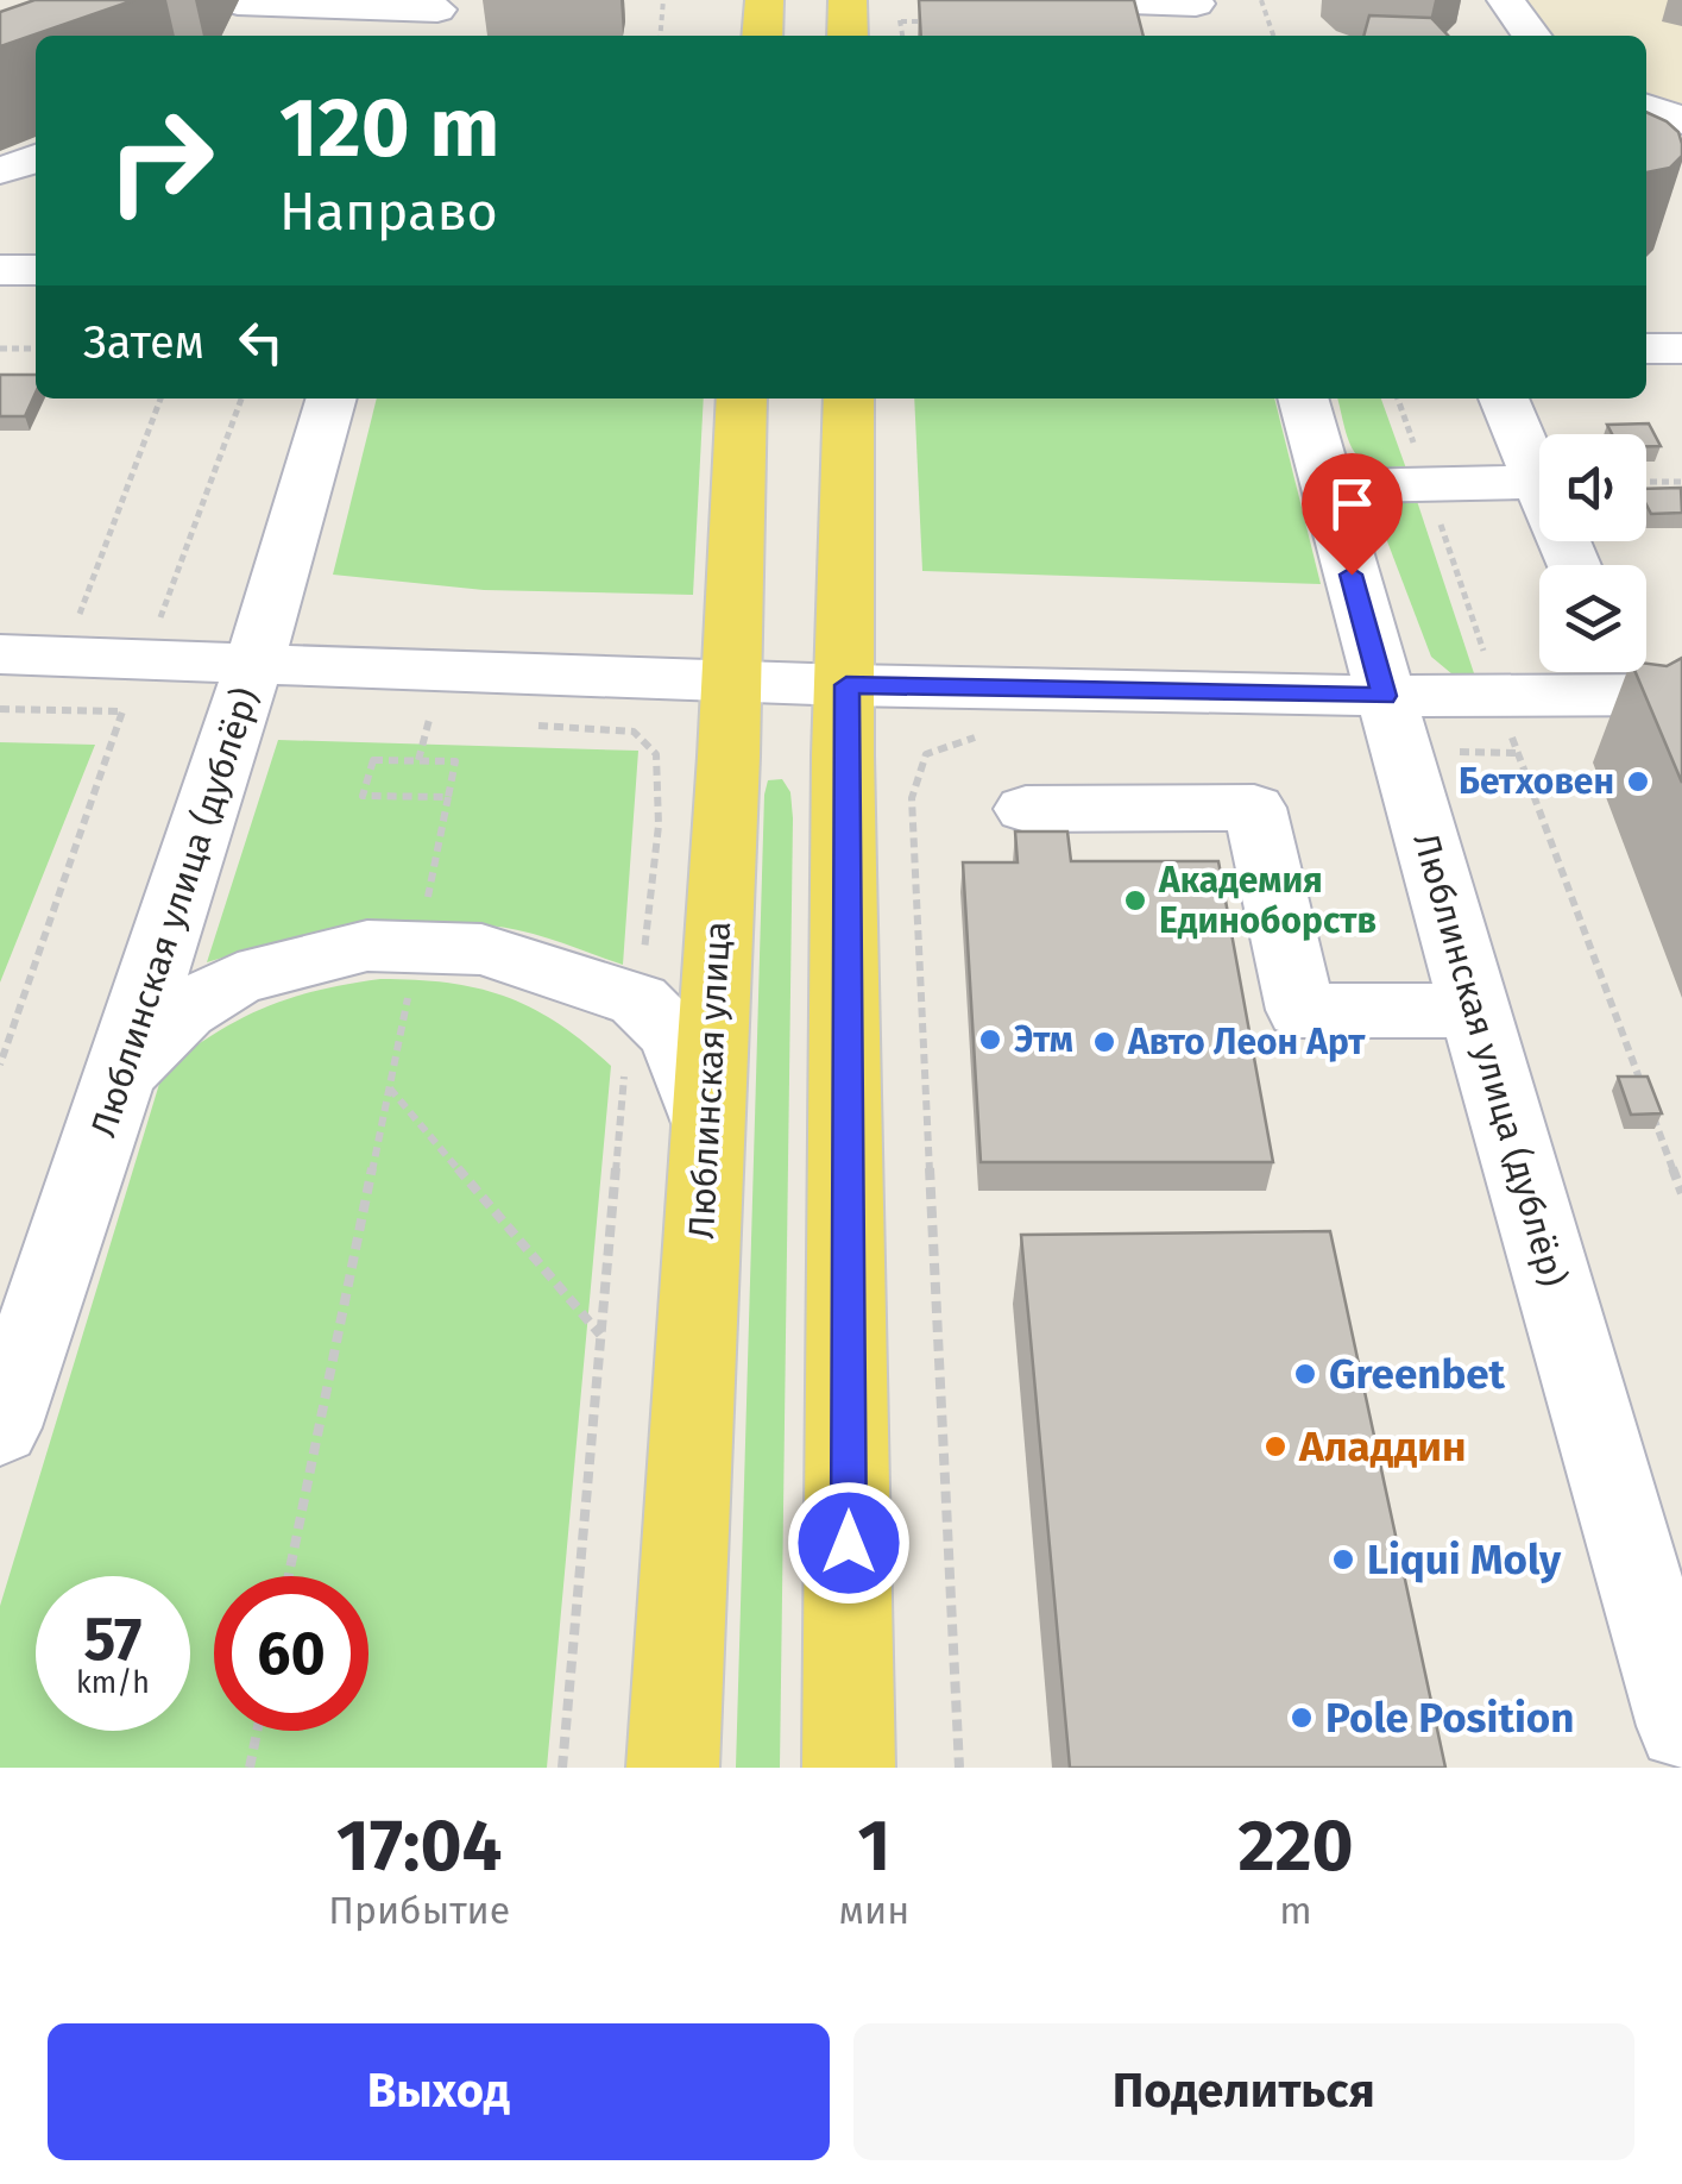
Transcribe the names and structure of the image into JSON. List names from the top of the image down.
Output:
{
  "streets": {
    "main road": ["Люблинская улица"],
    "street": ["Люблинская улица (дублёр)"]
  },
  "places": [
    "Бетховен",
    "Академия Единоборств",
    "Этм",
    "Авто Леон Арт",
    "Greenbet",
    "Аладдин",
    "Liqui Moly",
    "Pole Position"
  ],
  "page": {
    "turn": ["120 m", "Направо"],
    "then": "Затем",
    "speed": "57 km/h",
    "limit": "60",
    "eta": [
      "17:04",
      "Прибытие",
      "1",
      "мин",
      "220",
      "m"
    ],
    "buttons": ["Выход", "Поделиться"]
  }
}
